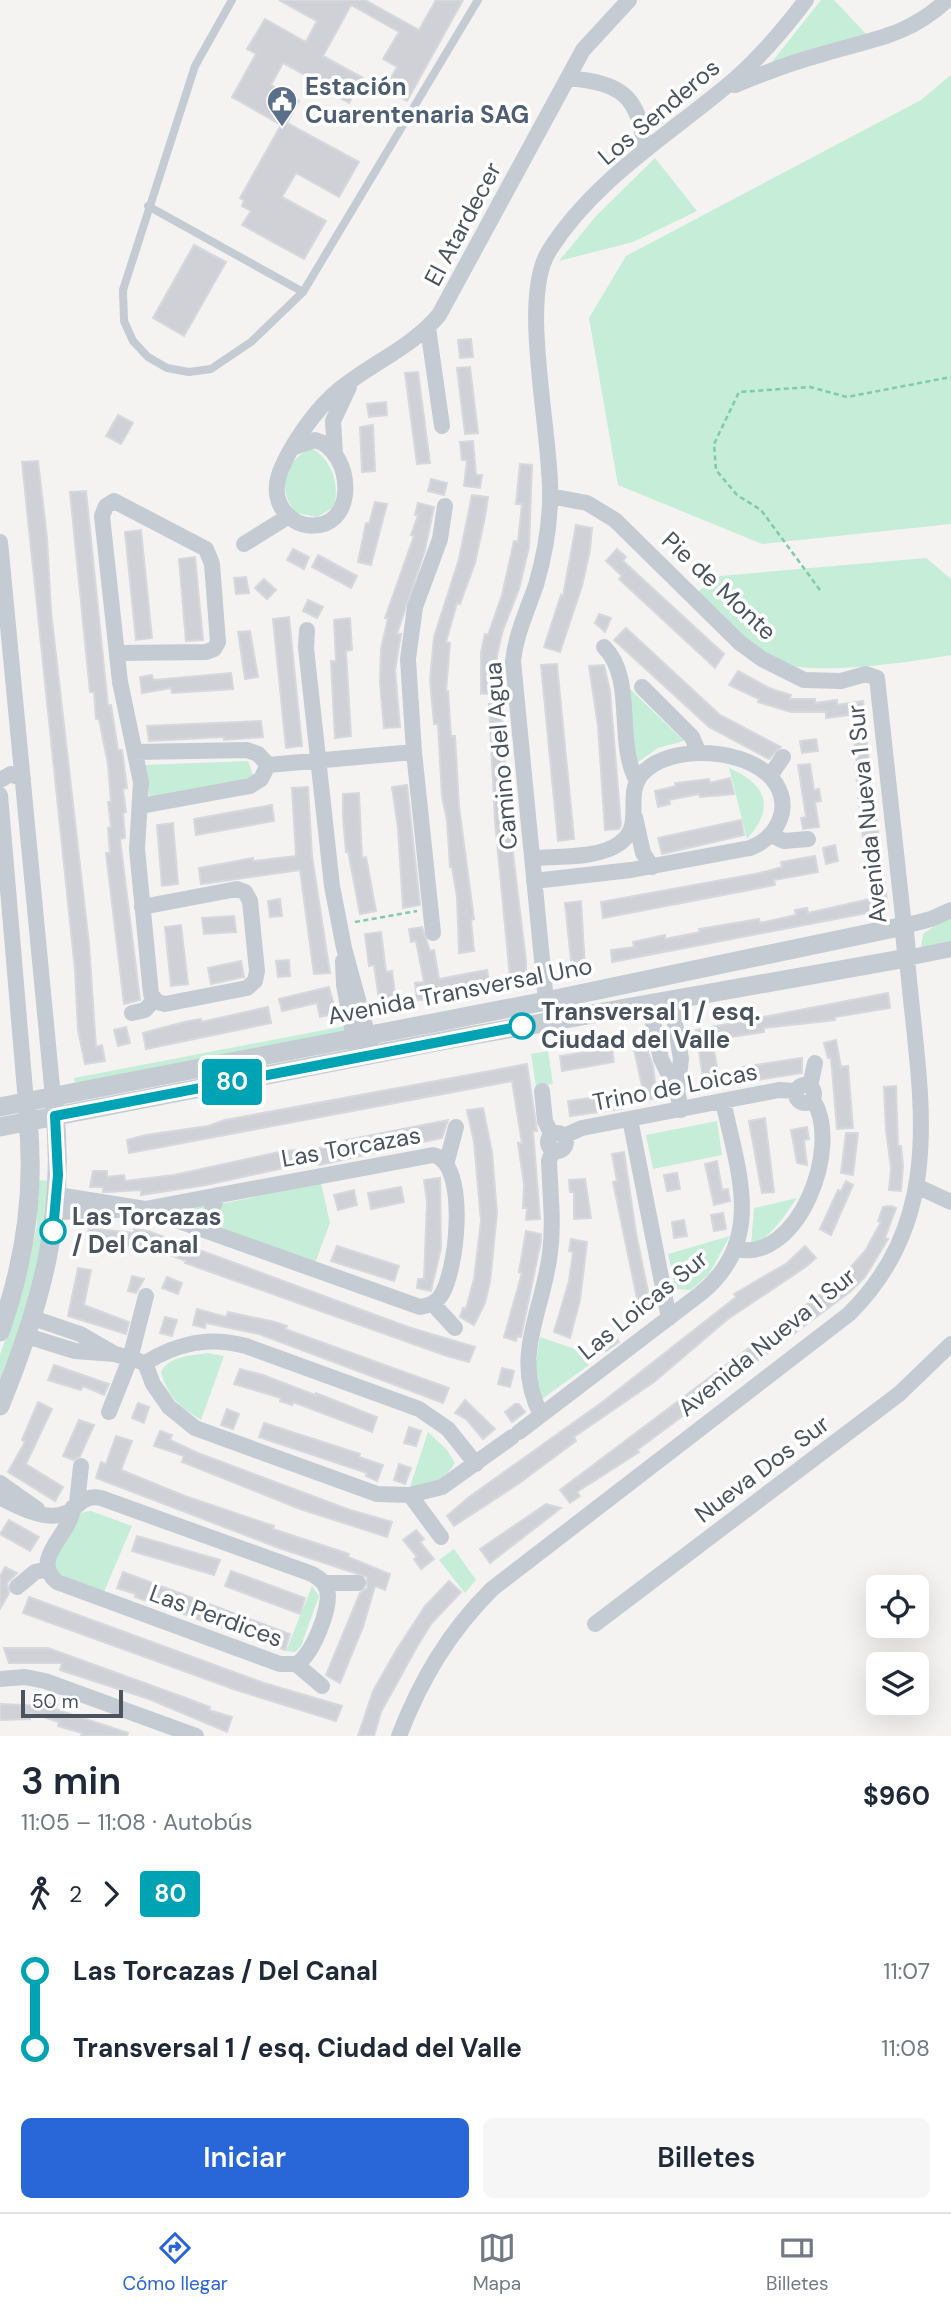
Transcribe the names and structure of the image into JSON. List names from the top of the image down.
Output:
{
  "streets": {
    "street": [
      "Los Senderos",
      "El Atardecer",
      "Pie de Monte",
      "Camino del Agua",
      "Avenida Nueva 1 Sur",
      "Avenida Transversal Uno",
      "Trino de Loicas",
      "Las Torcazas",
      "Las Loicas Sur",
      "Nueva Dos Sur",
      "Las Perdices"
    ]
  },
  "crossings": [
    ["Los Senderos", "Camino del Agua"],
    ["Pie de Monte", "Camino del Agua"],
    ["Pie de Monte", "Avenida Nueva 1 Sur"],
    ["Camino del Agua", "Avenida Transversal Uno"],
    ["Avenida Nueva 1 Sur", "Avenida Transversal Uno"],
    ["Trino de Loicas", "Las Loicas Sur"]
  ],
  "places": {
    "public building": ["Estación Cuarentenaria SAG"],
    "other": ["Transversal 1 / esq. Ciudad del Valle", "Las Torcazas / Del Canal"]
  },
  "lines": ["bus line 80"],
  "scale_bar": "50 m",
  "page": {
    "on_map": "80",
    "scale": "50 m",
    "heading": ["3 min", "11:05 – 11:08 · Autobús", "$960"],
    "legs": ["2", "80"],
    "list": [
      {
        "name": "Las Torcazas / Del Canal",
        "value": "11:07"
      },
      {
        "name": "Transversal 1 / esq. Ciudad del Valle",
        "value": "11:08"
      }
    ],
    "buttons": ["Iniciar", "Billetes"],
    "tabs": ["Cómo llegar", "Mapa", "Billetes"]
  }
}
